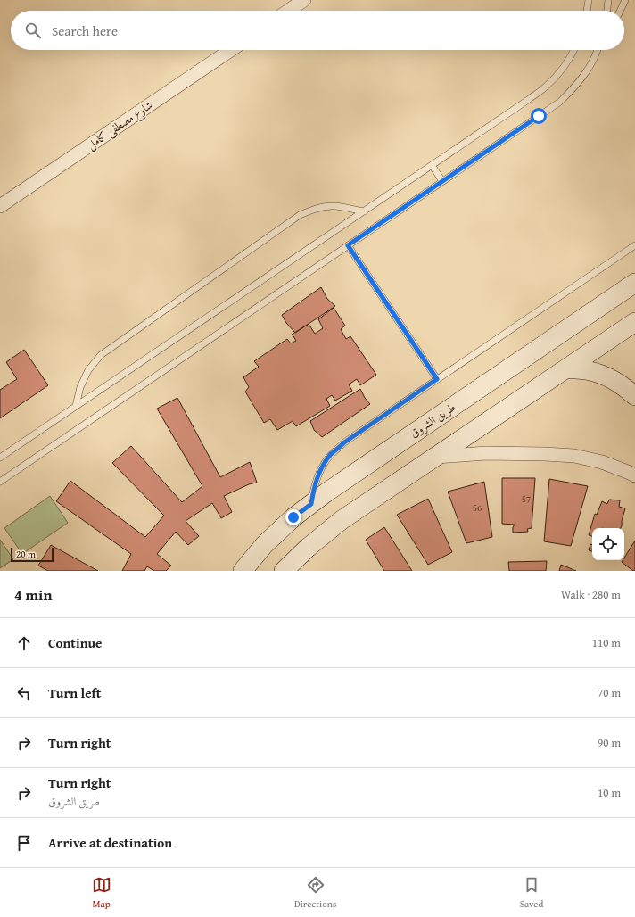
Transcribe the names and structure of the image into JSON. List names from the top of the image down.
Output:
{
  "streets": {
    "street": ["شارع مصطفى كامل", "طريق الشروق"]
  },
  "house_numbers": ["57", "56"],
  "scale_bar": "20 m",
  "page": {
    "search": "Search here",
    "scale": "20 m",
    "heading": ["4 min", "Walk · 280 m"],
    "list": [
      ["Continue", "110 m"],
      ["Turn left", "70 m"],
      ["Turn right", "90 m"],
      ["Turn right", "طريق الشروق", "10 m"],
      "Arrive at destination"
    ],
    "nav": ["Map", "Directions", "Saved"]
  }
}
